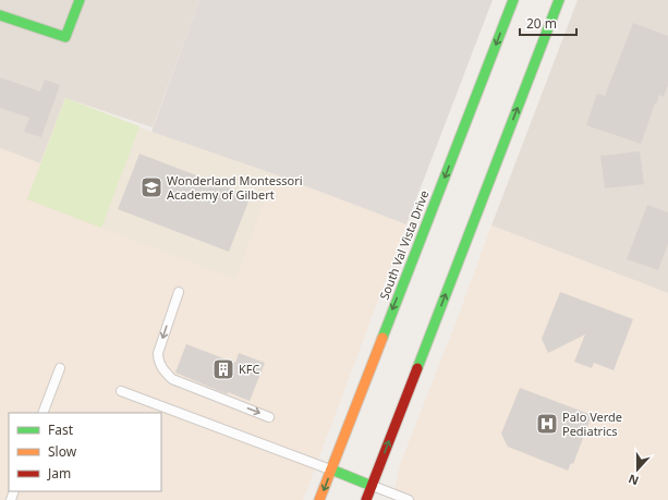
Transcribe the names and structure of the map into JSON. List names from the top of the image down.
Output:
{
  "streets": {
    "main road": ["South Val Vista Drive"]
  },
  "places": {
    "school or university": ["Wonderland Montessori Academy of Gilbert"],
    "building": ["KFC"],
    "hospital": ["Palo Verde Pediatrics"]
  },
  "legend": ["Fast", "Slow", "Jam"],
  "scale_bar": "20 m",
  "north": "bottom"
}
